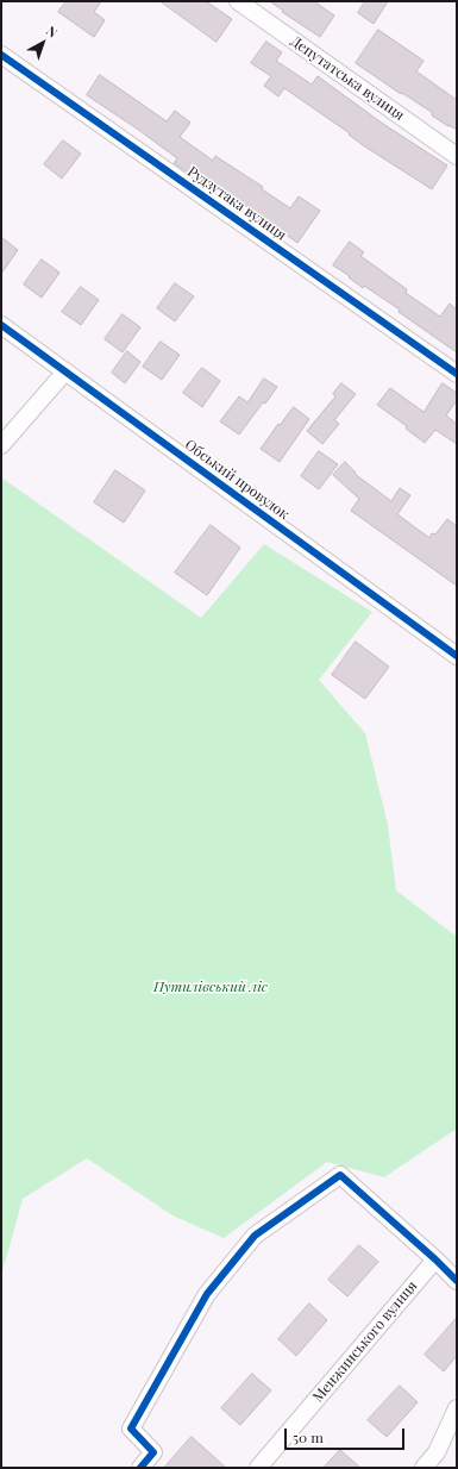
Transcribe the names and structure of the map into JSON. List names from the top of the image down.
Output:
{
  "streets": {
    "street": [
      "Депутатська вулиця",
      "Рудзутака вулиця",
      "Обський провулок",
      "Менжинського вулиця"
    ]
  },
  "parks": ["Путилівський ліс"],
  "scale_bar": "50 m",
  "north": "top right"
}
